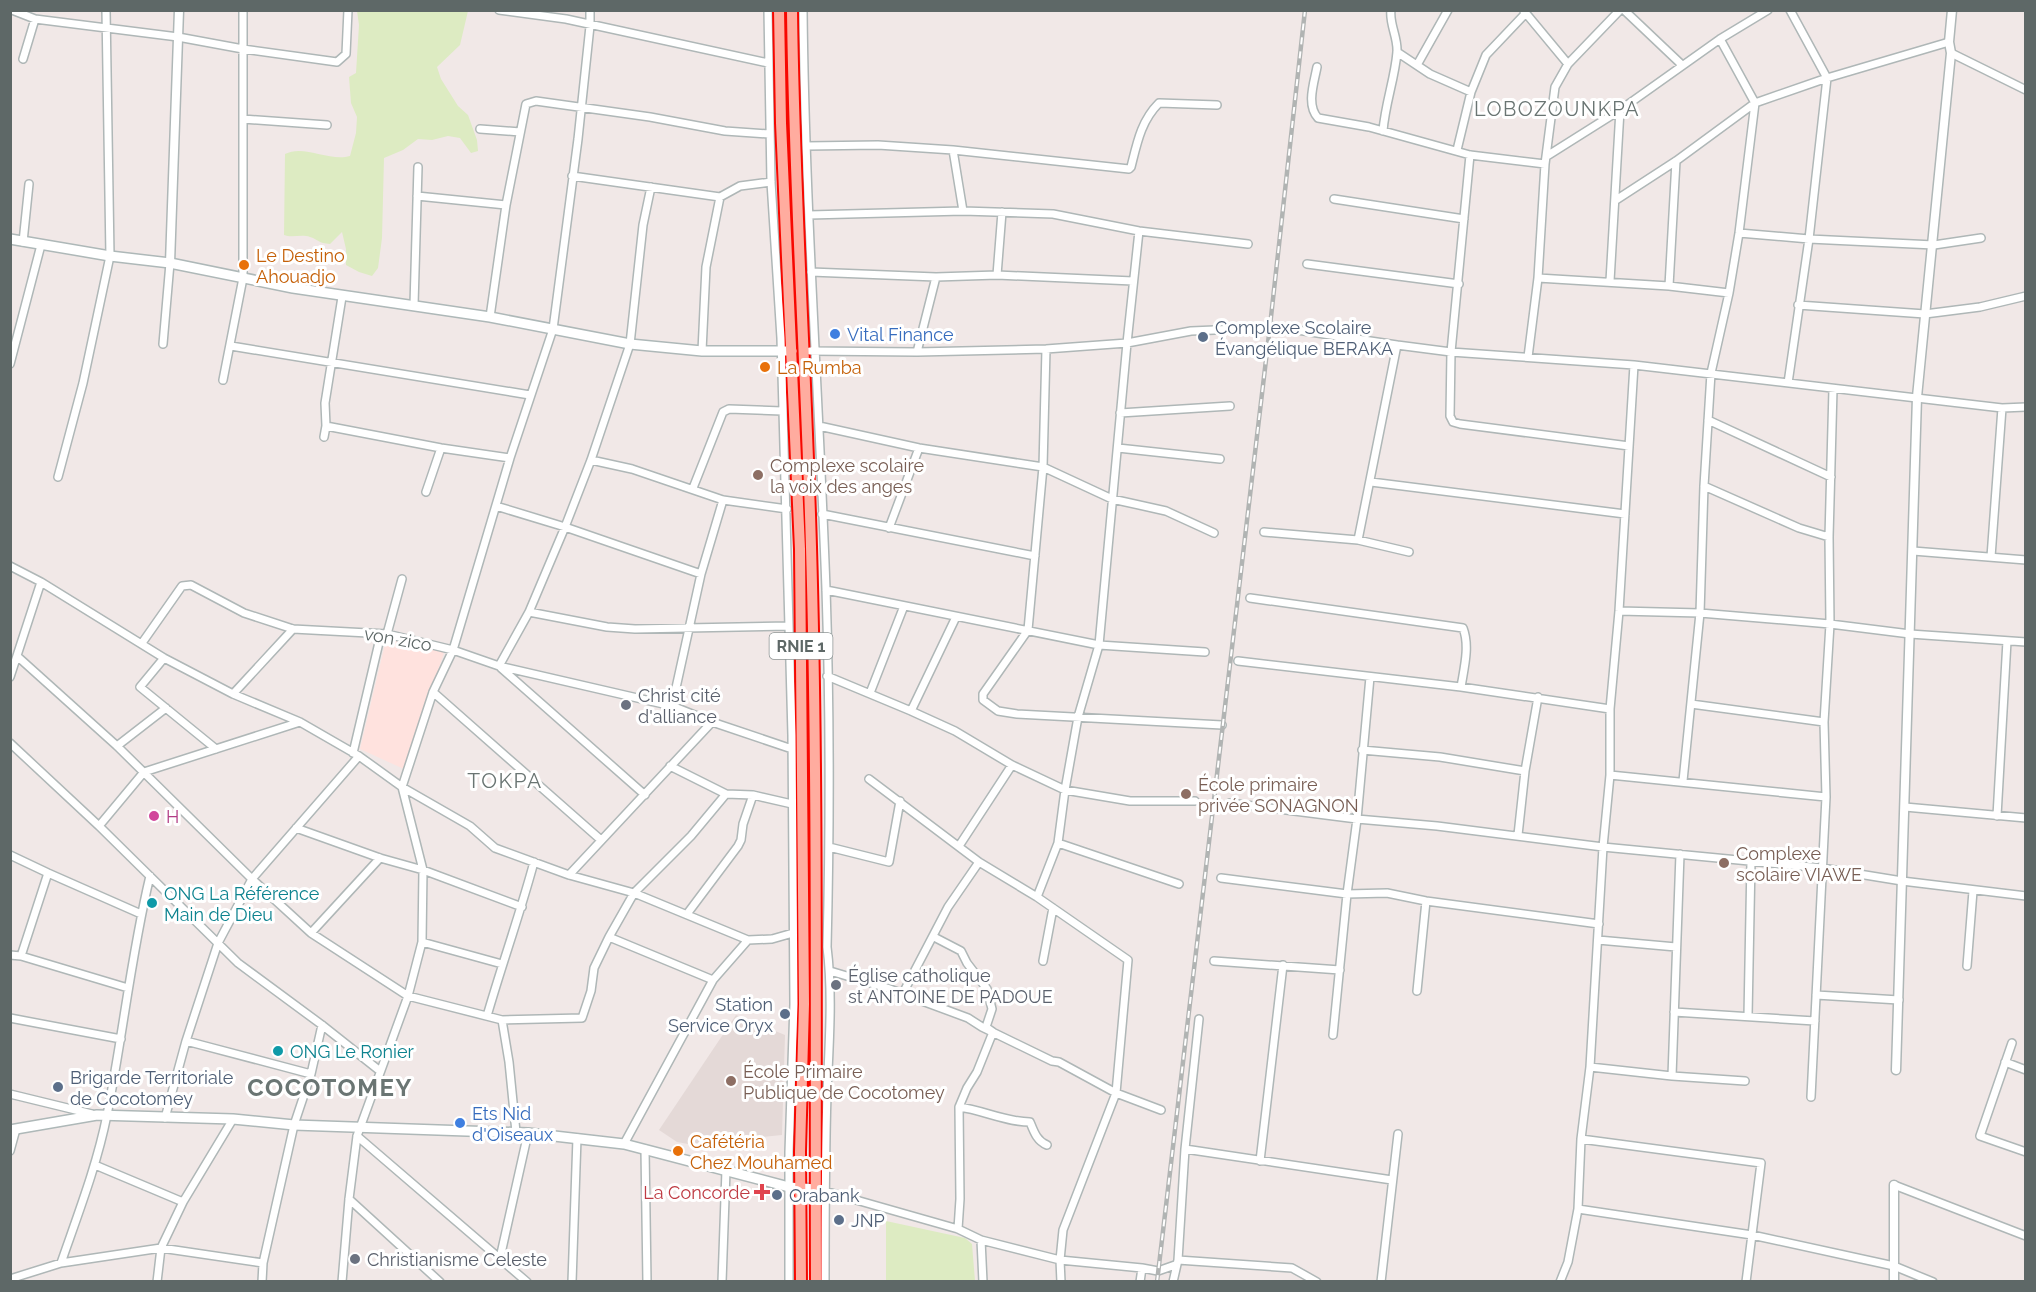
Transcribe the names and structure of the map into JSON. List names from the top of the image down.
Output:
{
  "streets": {
    "highway": ["RNIE 1"],
    "street": ["von zico"]
  },
  "districts": ["LOBOZOUNKPA", "TOKPA", "COCOTOMEY"],
  "places": {
    "other": [
      "Le Destino Ahouadjo",
      "Vital Finance",
      "Complexe Scolaire Évangélique BERAKA",
      "La Rumba",
      "Complexe scolaire la voix des anges",
      "Christ cité d'alliance",
      "École primaire privée SONAGNON",
      "H",
      "Complexe scolaire VIAWE",
      "ONG La Référence Main de Dieu",
      "Église catholique st ANTOINE DE PADOUE",
      "Station Service Oryx",
      "ONG Le Ronier",
      "École Primaire Publique de Cocotomey",
      "Brigarde Territoriale de Cocotomey",
      "Ets Nid d'Oiseaux",
      "Cafétéria Chez Mouhamed",
      "Orabank",
      "JNP",
      "Christianisme Celeste"
    ],
    "health": ["La Concorde"]
  }
}
